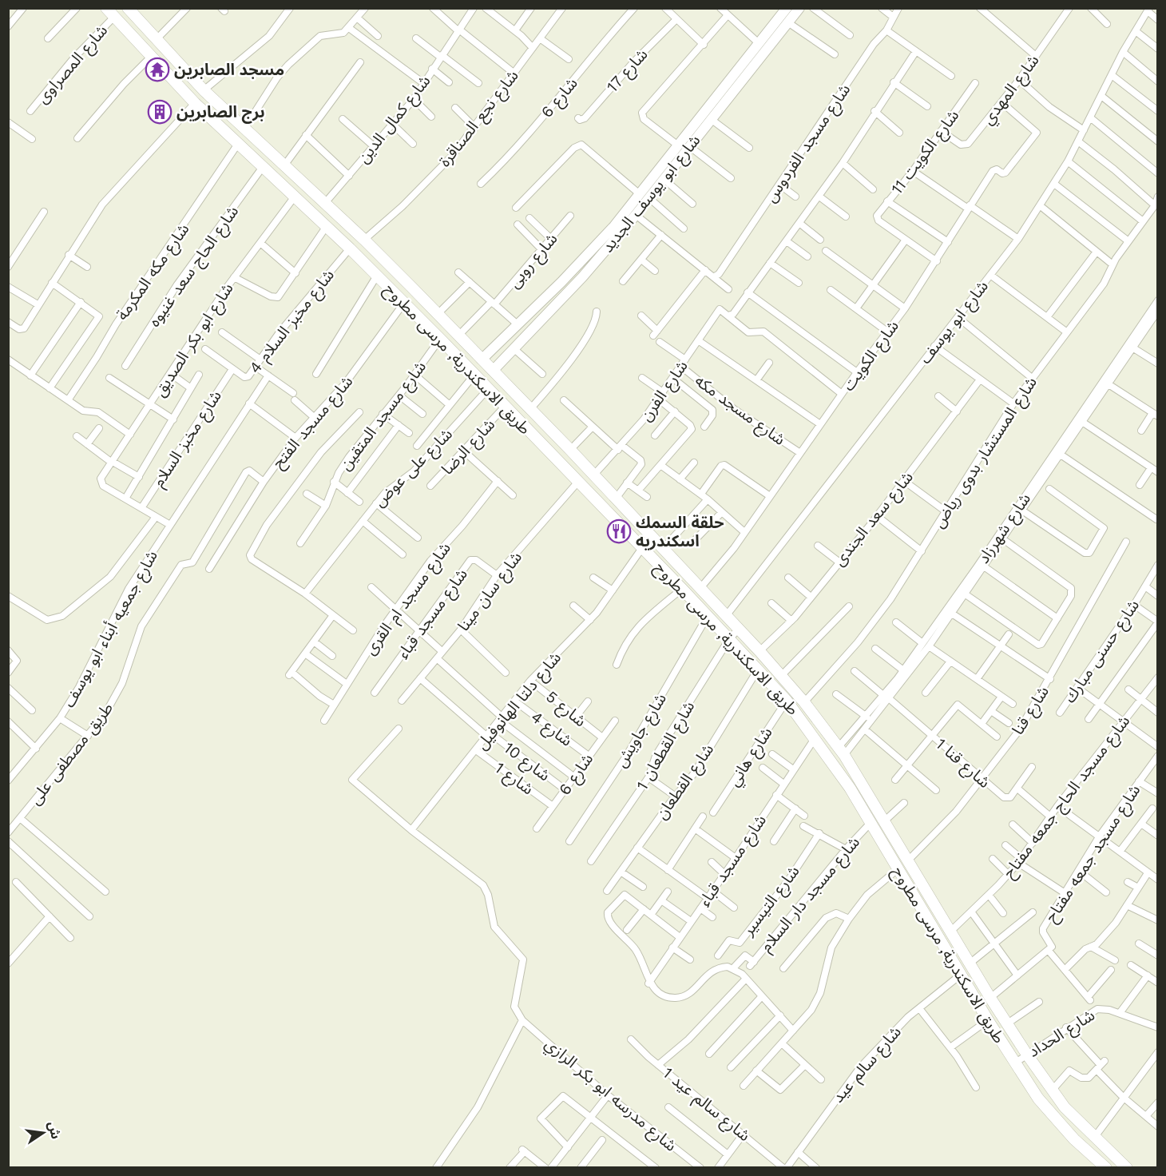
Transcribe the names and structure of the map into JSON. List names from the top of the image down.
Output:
{
  "streets": {
    "main road": ["طريق الاسكندرية, مرسى مطروح"],
    "street": [
      "شارع المصراوى",
      "شارع 17",
      "شارع المهدي",
      "شارع 6",
      "شارع نجع الصناقرة",
      "شارع كمال الدين",
      "شارع مسجد الفردوس",
      "شارع الكويت 11",
      "شارع ابو يوسف الجديد",
      "شارع روبى",
      "شارع الحاج سعد غنيوه",
      "شارع مكه المكرمة",
      "شارع مخبز السلام 4",
      "شارع ابو يوسف",
      "شارع ابو بكر الصديق",
      "شارع الكويت",
      "شارع الفرن",
      "شارع مسجد مكه",
      "شارع مسجد المتقين",
      "شارع مسجد الفتح",
      "شارع مخبز السلام",
      "شارع الرضا",
      "شارع المستشار بدوى رياض",
      "شارع على عوض",
      "شارع سعد الجندى",
      "شارع شهرزاد",
      "شارع سان مينا",
      "شارع مسجد ام القرى",
      "شارع مسجد قباء",
      "شارع جمعيه أبناء ابو يوسف",
      "شارع حسنى مبارك",
      "شارع دلتا الهانوفيل",
      "شارع 5",
      "شارع قنا",
      "شارع 4",
      "شارع جاويش",
      "شارع القطعان 1",
      "طريق مصطفى على",
      "شارع هاني",
      "شارع 10",
      "شارع قنا 1",
      "شارع 1",
      "شارع القطعان",
      "شارع مسجد الحاج جمعه مفتاح",
      "شارع مسجد جمعه مفتاح",
      "شارع مسجد دار السلام",
      "شارع التيسير",
      "شارع الحداد",
      "شارع سالم عيد",
      "شارع مدرسه ابو بكر الرازي",
      "شارع سالم عيد 1"
    ]
  },
  "crossings": [
    ["شارع المصراوى", "طريق الاسكندرية, مرسى مطروح"],
    ["شارع المهدي", "شارع الكويت 11"],
    ["شارع المهدي", "شارع الكويت"],
    ["شارع 6", "شارع 5"],
    ["شارع 6", "شارع 4"],
    ["شارع 6", "شارع 10"],
    ["شارع 6", "شارع 1"],
    ["شارع نجع الصناقرة", "طريق الاسكندرية, مرسى مطروح"],
    ["شارع كمال الدين", "طريق الاسكندرية, مرسى مطروح"],
    ["شارع ابو يوسف الجديد", "طريق الاسكندرية, مرسى مطروح"],
    ["شارع روبى", "طريق الاسكندرية, مرسى مطروح"],
    ["شارع الحاج سعد غنيوه", "طريق الاسكندرية, مرسى مطروح"],
    ["شارع مكه المكرمة", "طريق الاسكندرية, مرسى مطروح"],
    ["شارع مخبز السلام 4", "طريق الاسكندرية, مرسى مطروح"],
    ["شارع مخبز السلام 4", "شارع مخبز السلام"],
    ["شارع ابو يوسف", "طريق الاسكندرية, مرسى مطروح"],
    ["شارع ابو بكر الصديق", "طريق الاسكندرية, مرسى مطروح"],
    ["شارع الكويت", "طريق الاسكندرية, مرسى مطروح"],
    ["شارع الكويت", "شارع مسجد مكه"],
    ["طريق الاسكندرية, مرسى مطروح", "شارع الفرن"],
    ["طريق الاسكندرية, مرسى مطروح", "شارع مسجد المتقين"],
    ["طريق الاسكندرية, مرسى مطروح", "شارع مسجد الفتح"],
    ["طريق الاسكندرية, مرسى مطروح", "شارع الرضا"],
    ["طريق الاسكندرية, مرسى مطروح", "شارع المستشار بدوى رياض"],
    ["طريق الاسكندرية, مرسى مطروح", "شارع على عوض"],
    ["طريق الاسكندرية, مرسى مطروح", "شارع سعد الجندى"],
    ["طريق الاسكندرية, مرسى مطروح", "شارع شهرزاد"],
    ["طريق الاسكندرية, مرسى مطروح", "شارع سان مينا"],
    ["طريق الاسكندرية, مرسى مطروح", "شارع مسجد قباء"],
    ["طريق الاسكندرية, مرسى مطروح", "شارع دلتا الهانوفيل"],
    ["طريق الاسكندرية, مرسى مطروح", "شارع قنا"],
    ["طريق الاسكندرية, مرسى مطروح", "شارع جاويش"],
    ["طريق الاسكندرية, مرسى مطروح", "شارع القطعان 1"],
    ["طريق الاسكندرية, مرسى مطروح", "شارع هاني"],
    ["طريق الاسكندرية, مرسى مطروح", "شارع القطعان"],
    ["طريق الاسكندرية, مرسى مطروح", "شارع مسجد الحاج جمعه مفتاح"],
    ["طريق الاسكندرية, مرسى مطروح", "شارع مسجد دار السلام"],
    ["طريق الاسكندرية, مرسى مطروح", "شارع الحداد"],
    ["طريق الاسكندرية, مرسى مطروح", "شارع سالم عيد"],
    ["شارع الفرن", "شارع مسجد مكه"],
    ["شارع مسجد الفتح", "طريق مصطفى على"],
    ["شارع شهرزاد", "شارع قنا 1"],
    ["شارع سان مينا", "شارع مسجد قباء"],
    ["شارع دلتا الهانوفيل", "شارع 5"],
    ["شارع دلتا الهانوفيل", "شارع 4"],
    ["شارع دلتا الهانوفيل", "شارع 10"],
    ["شارع دلتا الهانوفيل", "شارع 1"],
    ["شارع قنا", "شارع قنا 1"]
  ],
  "places": {
    "temple": ["مسجد الصابرين"],
    "building": ["برج الصابرين"],
    "restaurant": ["حلقة السمك اسكندريه"]
  },
  "north": "right"
}
